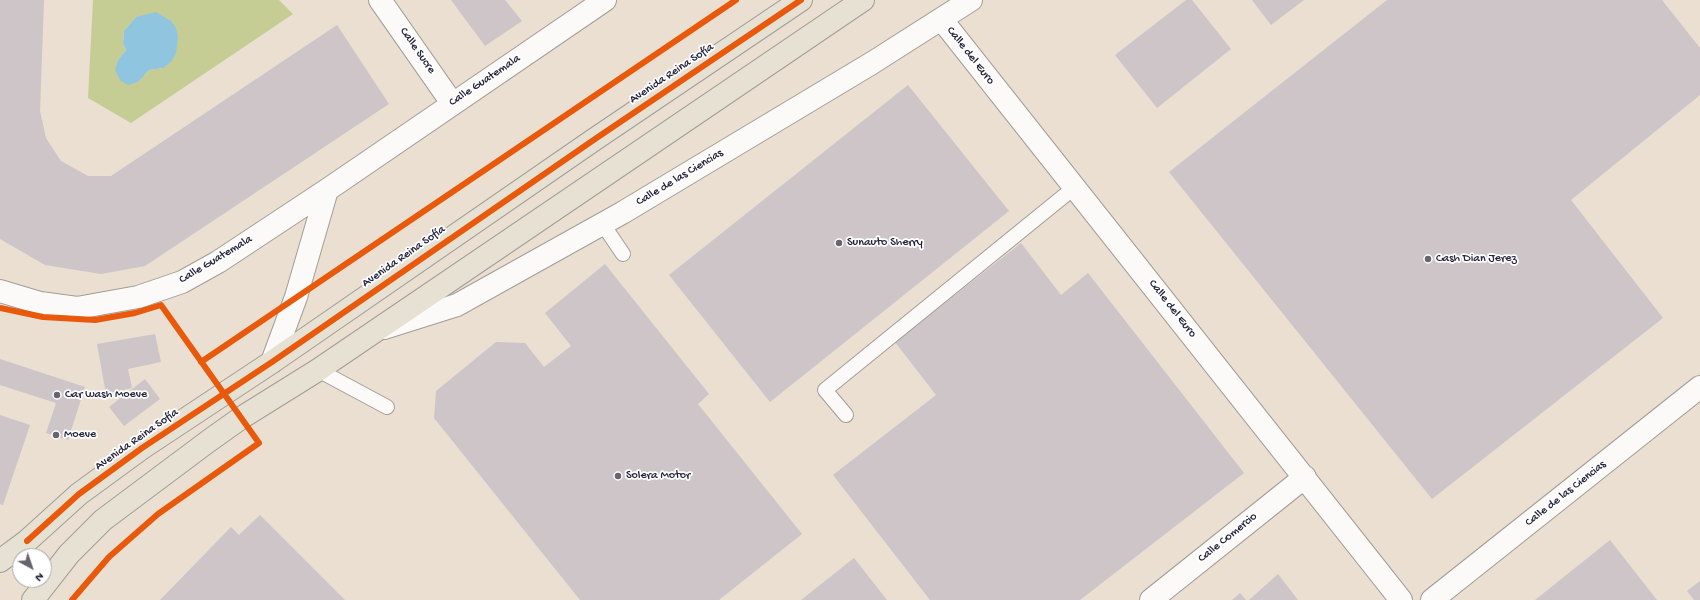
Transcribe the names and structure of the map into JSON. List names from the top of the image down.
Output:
{
  "streets": {
    "main road": ["Avenida Reina Sofía"],
    "street": [
      "Calle Sucre",
      "Calle del Euro",
      "Calle Guatemala",
      "Calle de las Ciencias",
      "Calle Comercio"
    ]
  },
  "crossings": [
    ["Calle Sucre", "Calle Guatemala"],
    ["Calle del Euro", "Calle de las Ciencias"],
    ["Calle del Euro", "Calle Comercio"]
  ],
  "places": [
    "Sunauto Sherry",
    "Cash Dian Jerez",
    "Car wash Moeve",
    "Moeve",
    "Solera Motor"
  ],
  "north": "bottom right"
}
